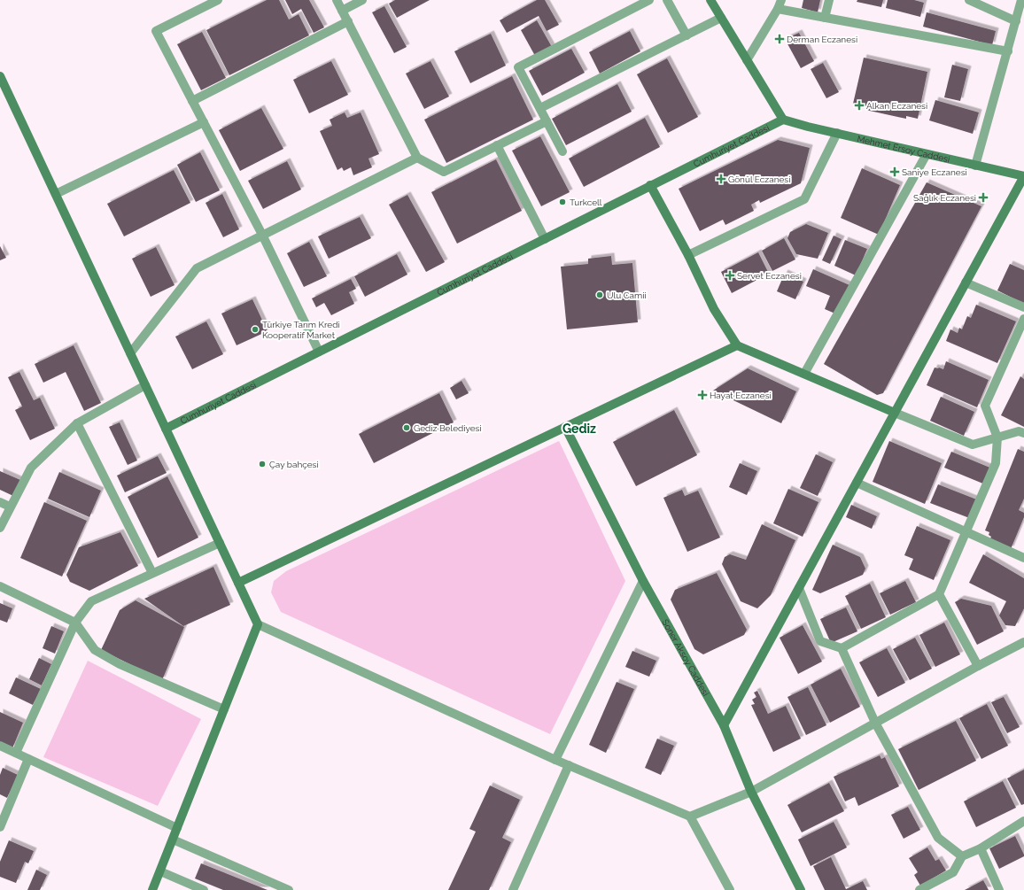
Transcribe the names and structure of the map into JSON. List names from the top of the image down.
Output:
{
  "streets": {
    "street": ["Cumhuriyet Caddesi", "Mehmet Ersoy Caddesi", "Soner Aksoy Caddesi"]
  },
  "crossings": [
    ["Cumhuriyet Caddesi", "Mehmet Ersoy Caddesi"]
  ],
  "districts": ["Gediz"],
  "places": {
    "health": [
      "Derman Eczanesi",
      "Alkan Eczanesi",
      "Saniye Eczanesi",
      "Gönül Eczanesi",
      "Sağlık Eczanesi",
      "Servet Eczanesi",
      "Hayat Eczanesi"
    ],
    "other": [
      "Turkcell",
      "Ulu Camii",
      "Türkiye Tarım Kredi Kooperatif Market",
      "Gediz Belediyesi",
      "Çay bahçesi"
    ]
  }
}
